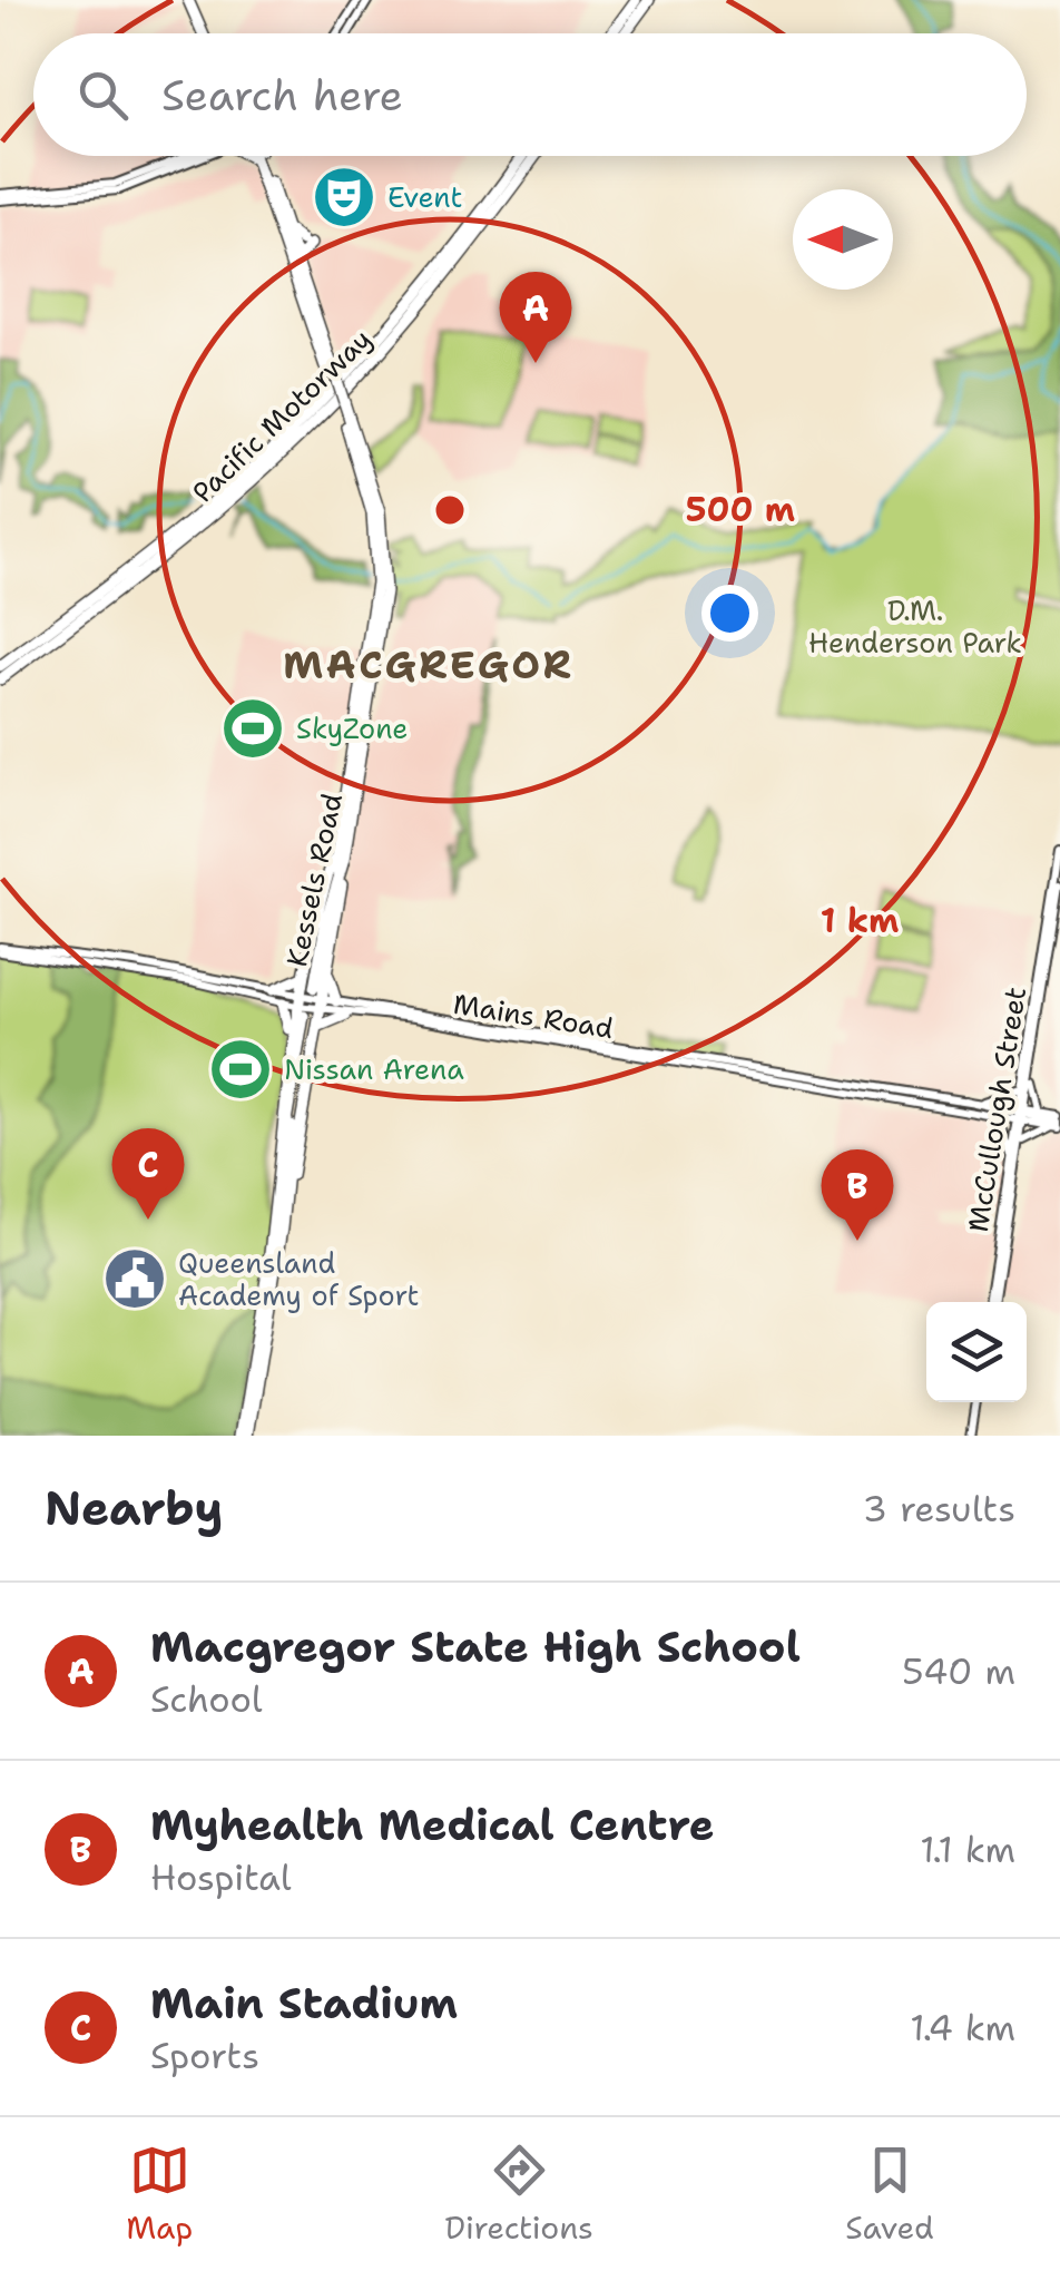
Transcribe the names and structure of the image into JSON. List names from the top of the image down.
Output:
{
  "streets": {
    "highway": ["Pacific Motorway", "Kessels Road"],
    "main road": ["Mains Road", "McCullough Street"]
  },
  "crossings": [
    ["Kessels Road", "Mains Road"],
    ["Mains Road", "McCullough Street"]
  ],
  "districts": ["MACGREGOR"],
  "parks": ["D.M. Henderson Park"],
  "places": {
    "theatre": ["Event"],
    "sports": ["SkyZone", "Nissan Arena"],
    "public building": ["Queensland Academy of Sport"]
  },
  "north": "left",
  "page": {
    "search": "Search here",
    "pins": ["A", "C", "B"],
    "heading": ["Nearby", "3 results"],
    "list": [
      {
        "mark": "A",
        "name": "Macgregor State High School",
        "note": "School",
        "value": "540 m"
      },
      {
        "mark": "B",
        "name": "Myhealth Medical Centre",
        "note": "Hospital",
        "value": "1.1 km"
      },
      {
        "mark": "C",
        "name": "Main Stadium",
        "note": "Sports",
        "value": "1.4 km"
      }
    ],
    "nav": ["Map", "Directions", "Saved"]
  },
  "rings": ["500 m", "1 km"]
}
